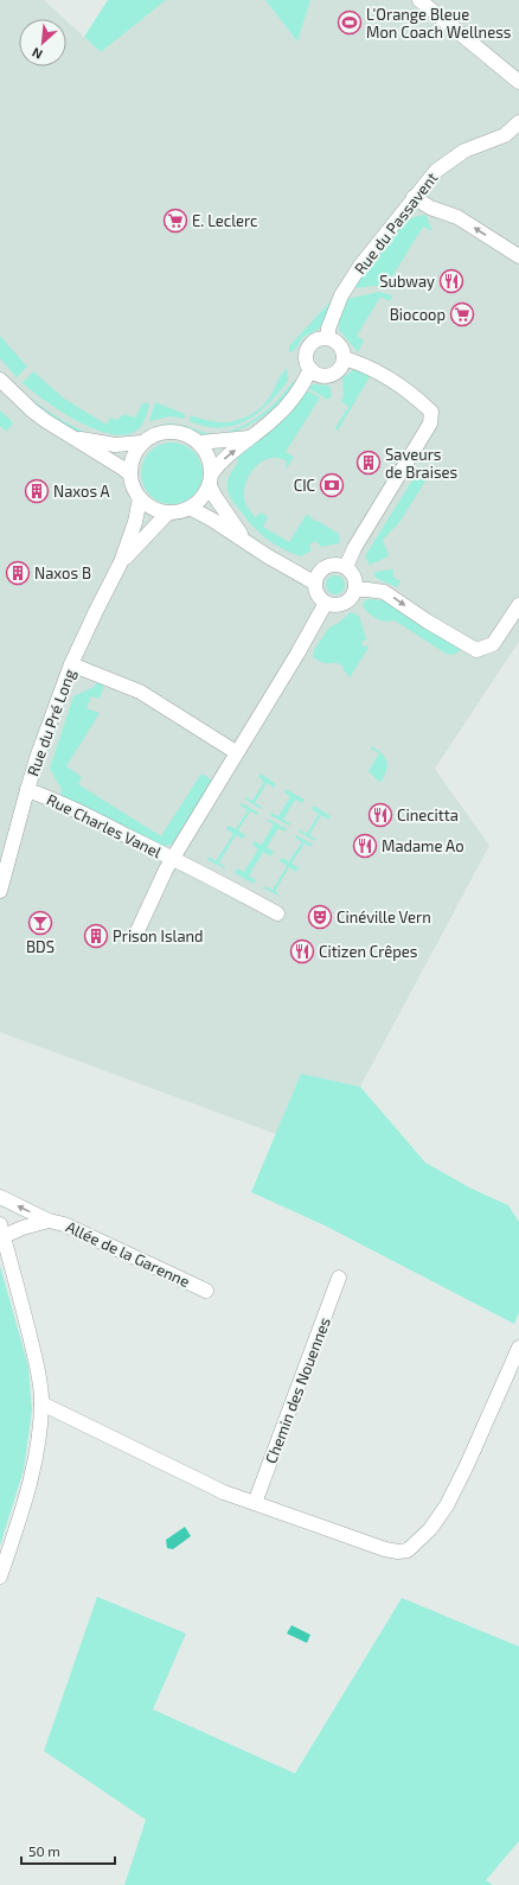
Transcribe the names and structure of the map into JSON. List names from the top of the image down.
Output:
{
  "streets": {
    "street": [
      "Rue du Passavent",
      "Rue du Pré Long",
      "Rue Charles Vanel",
      "Allée de la Garenne",
      "Chemin des Nouennes"
    ]
  },
  "crossings": [
    ["Rue du Pré Long", "Rue Charles Vanel"]
  ],
  "places": {
    "sports": ["L'Orange Bleue Mon Coach Wellness"],
    "supermarket": ["E. Leclerc", "Biocoop"],
    "restaurant": [
      "Subway",
      "Cinecitta",
      "Madame Ao",
      "Citizen Crêpes"
    ],
    "building": [
      "Saveurs de Braises",
      "Naxos A",
      "Naxos B",
      "Prison Island"
    ],
    "bank": ["CIC"],
    "theatre": ["Cinéville Vern"],
    "bar": ["BDS"]
  },
  "scale_bar": "50 m",
  "north": "bottom left"
}
